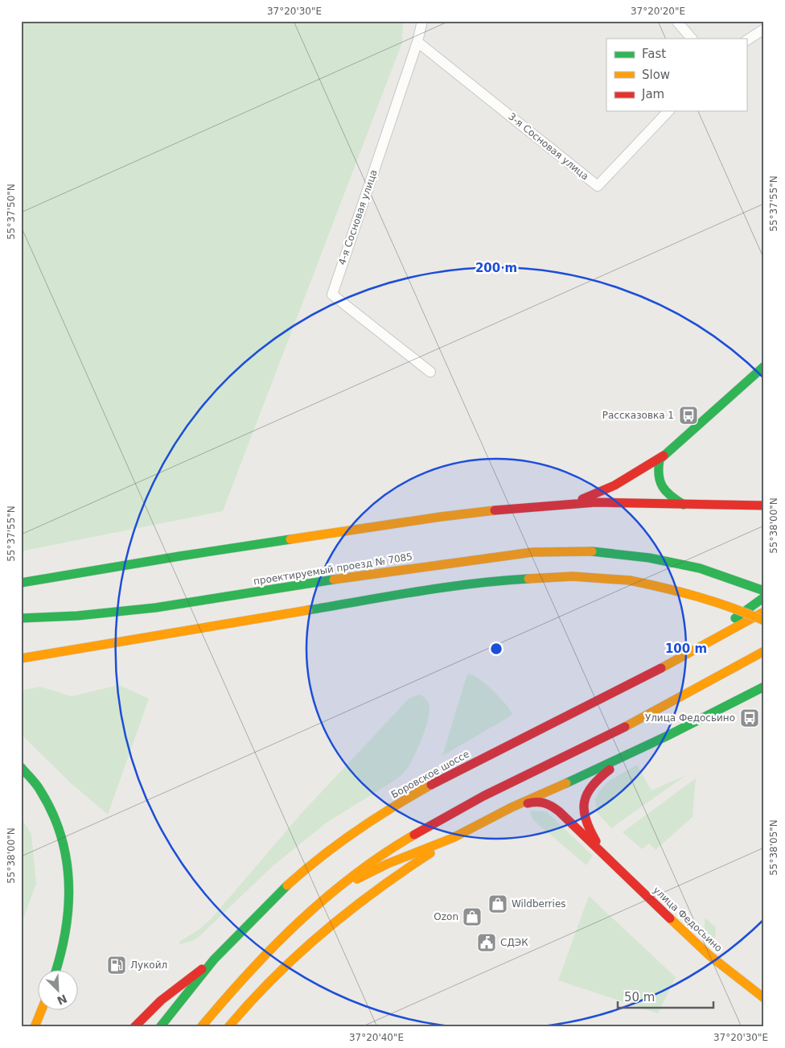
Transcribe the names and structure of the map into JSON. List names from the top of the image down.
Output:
{
  "streets": {
    "main road": ["проектируемый проезд № 7085", "Боровское шоссе", "улица Федосьино"],
    "street": ["3-я Сосновая улица", "4-я Сосновая улица"]
  },
  "crossings": [
    ["3-я Сосновая улица", "4-я Сосновая улица"]
  ],
  "places": {
    "bus stop": ["Рассказовка 1", "Улица Федосьино"],
    "shop": ["Wildberries", "Ozon"],
    "public building": ["СДЭК"],
    "fuel station": ["Лукойл"]
  },
  "legend": ["Fast", "Slow", "Jam"],
  "scale_bar": "50 m",
  "north": "bottom right",
  "coordinates": [
    "37°20'30\"E",
    "37°20'20\"E",
    "55°37'55\"N",
    "55°37'50\"N",
    "55°38'00\"N",
    "55°38'05\"N",
    "37°20'40\"E"
  ],
  "rings": ["200 m", "100 m"]
}
